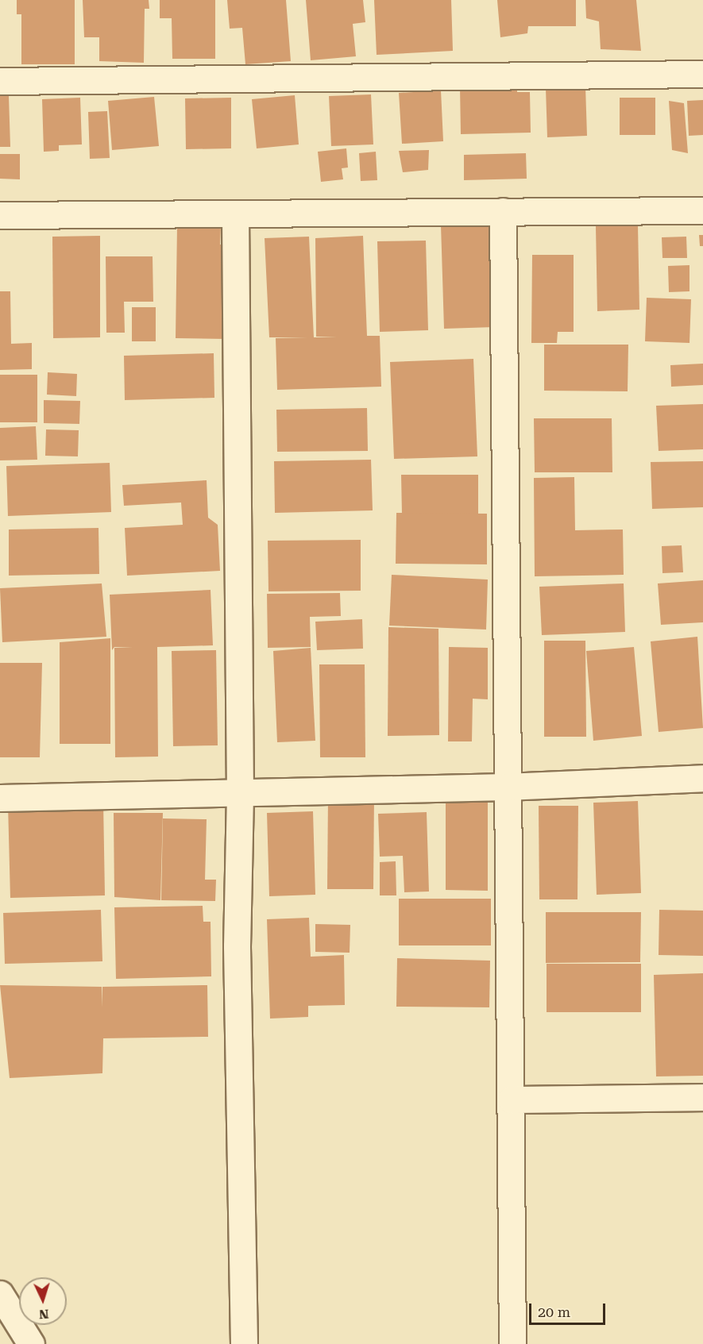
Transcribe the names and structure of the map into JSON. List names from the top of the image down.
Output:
{
  "scale_bar": "20 m",
  "north": "bottom"
}
